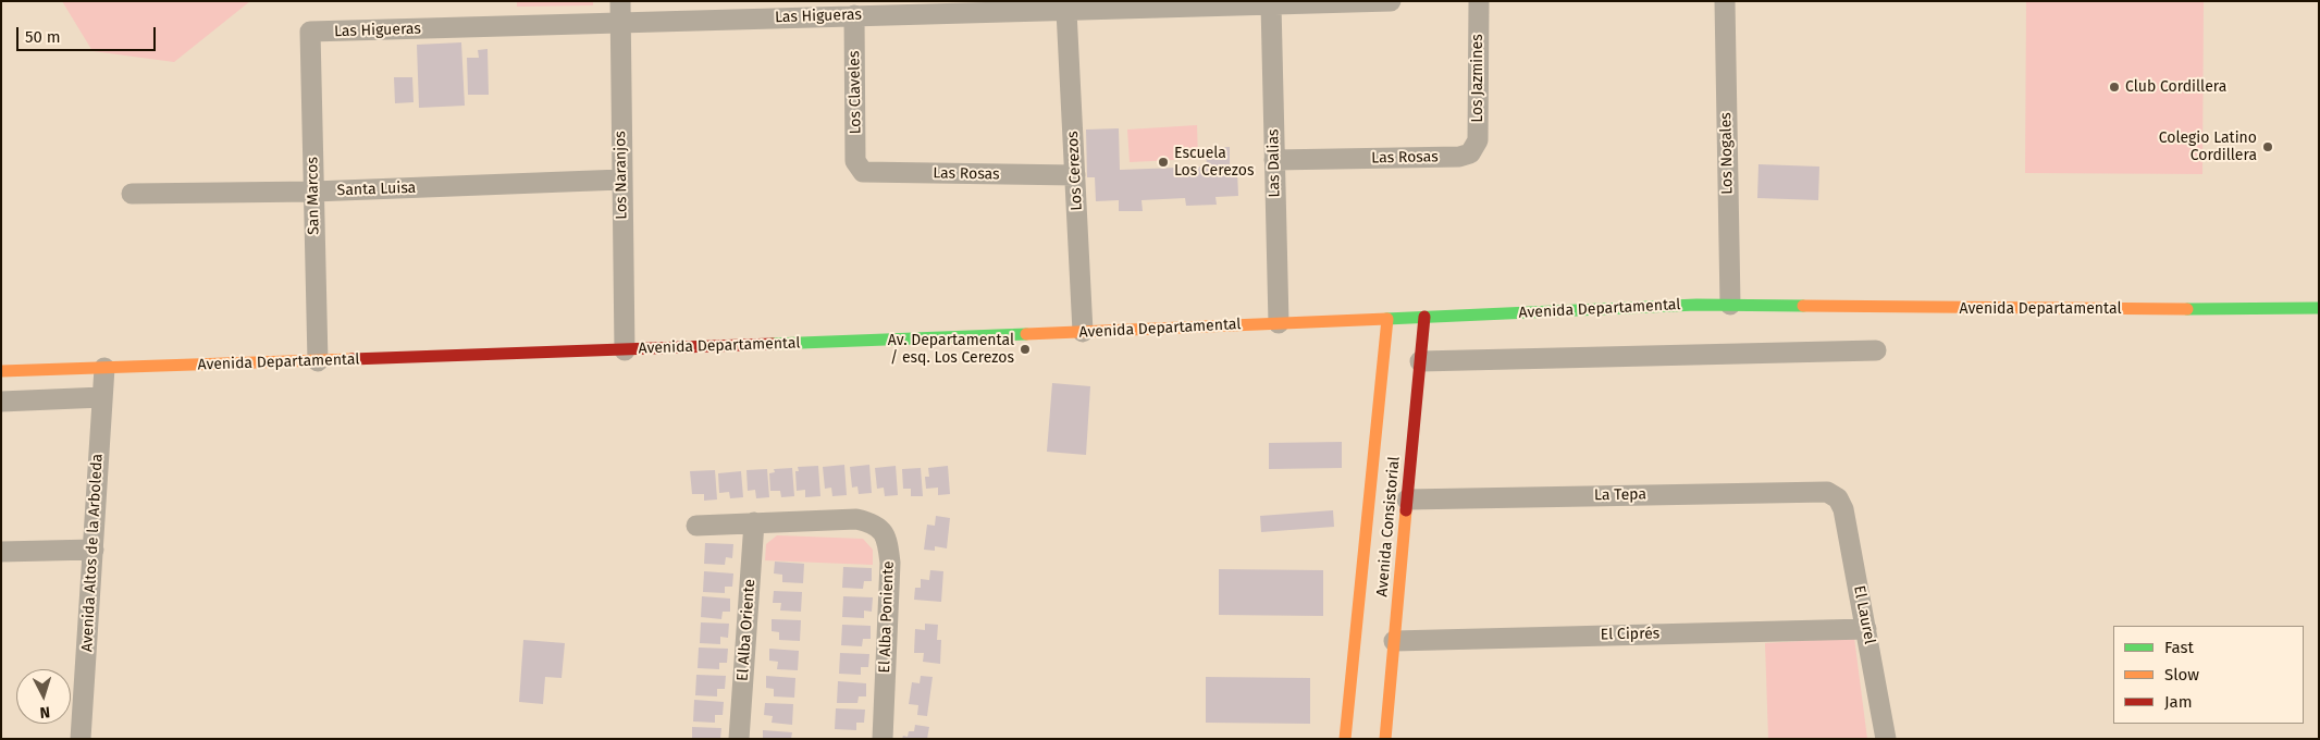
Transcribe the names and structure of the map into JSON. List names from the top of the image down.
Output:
{
  "streets": {
    "street": [
      "Las Higueras",
      "Los Jazmines",
      "Los Claveles",
      "Los Nogales",
      "Las Rosas",
      "Las Dalias",
      "Los Cerezos",
      "Los Naranjos",
      "Santa Luisa",
      "San Marcos",
      "Avenida Departamental",
      "La Tepa",
      "Avenida Consistorial",
      "Avenida Altos de la Arboleda",
      "El Laurel",
      "El Alba Poniente",
      "El Alba Oriente",
      "El Ciprés"
    ]
  },
  "crossings": [
    ["Las Higueras", "Los Claveles"],
    ["Las Higueras", "Las Dalias"],
    ["Las Higueras", "Los Cerezos"],
    ["Las Higueras", "Los Naranjos"],
    ["Las Higueras", "San Marcos"],
    ["Los Jazmines", "Las Rosas"],
    ["Los Claveles", "Las Rosas"],
    ["Los Nogales", "Avenida Departamental"],
    ["Las Rosas", "Las Dalias"],
    ["Las Rosas", "Los Cerezos"],
    ["Las Dalias", "Avenida Departamental"],
    ["Los Cerezos", "Avenida Departamental"],
    ["Los Naranjos", "Santa Luisa"],
    ["Los Naranjos", "Avenida Departamental"],
    ["Santa Luisa", "San Marcos"],
    ["San Marcos", "Avenida Departamental"],
    ["Avenida Departamental", "Avenida Consistorial"],
    ["Avenida Departamental", "Avenida Altos de la Arboleda"],
    ["La Tepa", "Avenida Consistorial"],
    ["La Tepa", "El Laurel"],
    ["Avenida Consistorial", "El Ciprés"],
    ["El Laurel", "El Ciprés"],
    ["El Alba Poniente", "El Alba Oriente"]
  ],
  "places": [
    "Club Cordillera",
    "Colegio Latino Cordillera",
    "Escuela Los Cerezos",
    "Av. Departamental / esq. Los Cerezos"
  ],
  "legend": ["Fast", "Slow", "Jam"],
  "scale_bar": "50 m",
  "north": "bottom"
}
